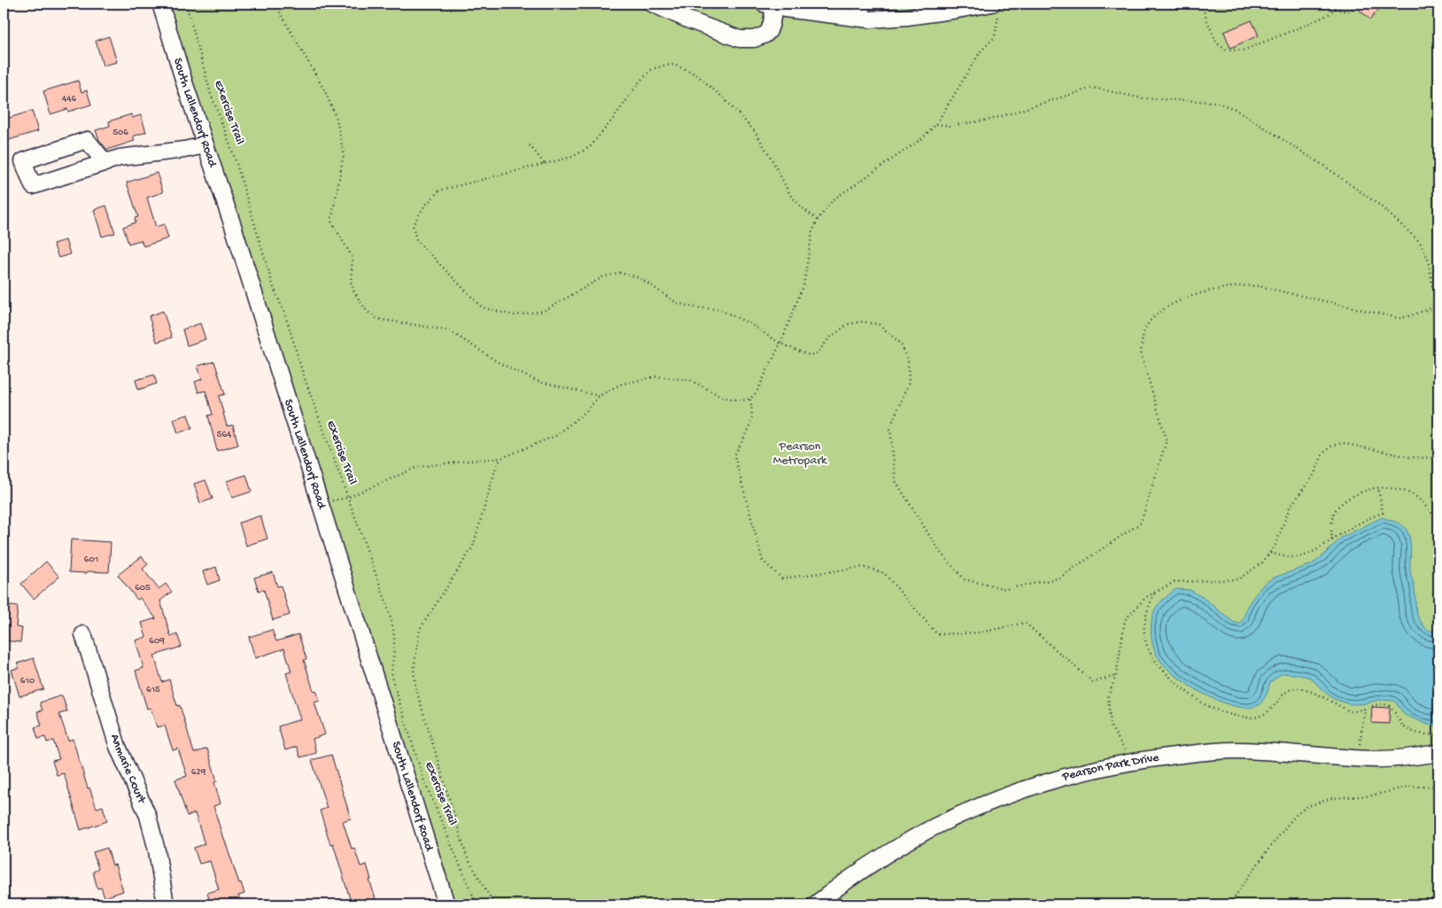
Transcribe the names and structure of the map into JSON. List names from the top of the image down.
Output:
{
  "streets": {
    "street": ["South Lallendorf Road", "Pearson Park Drive", "Anmarie Court"],
    "path": ["Exercise Trail"]
  },
  "parks": ["Pearson Metropark"],
  "house_numbers": [
    "446",
    "506",
    "564",
    "601",
    "605",
    "609",
    "610",
    "615",
    "629"
  ]
}
